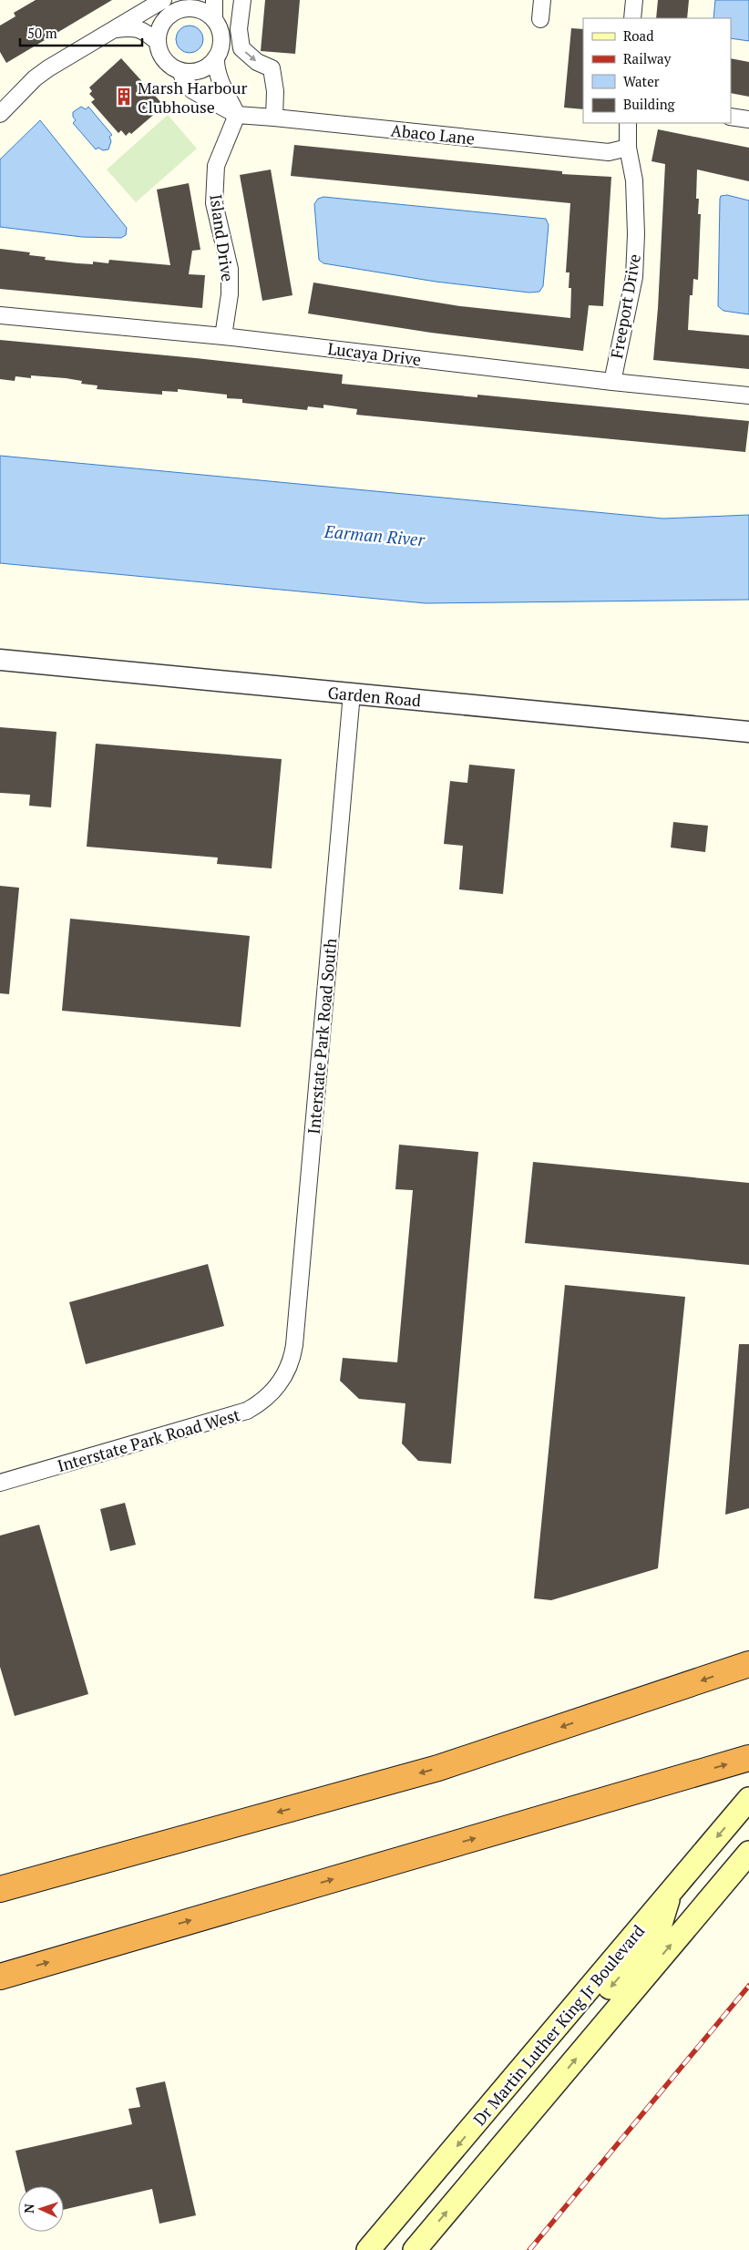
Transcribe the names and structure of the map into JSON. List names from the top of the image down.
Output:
{
  "streets": {
    "main road": ["Dr Martin Luther King Jr Boulevard"],
    "street": [
      "Abaco Lane",
      "Island Drive",
      "Freeport Drive",
      "Lucaya Drive",
      "Garden Road",
      "Interstate Park Road South",
      "Interstate Park Road West"
    ]
  },
  "crossings": [
    ["Abaco Lane", "Island Drive"],
    ["Abaco Lane", "Freeport Drive"],
    ["Island Drive", "Lucaya Drive"],
    ["Freeport Drive", "Lucaya Drive"],
    ["Garden Road", "Interstate Park Road South"],
    ["Interstate Park Road South", "Interstate Park Road West"]
  ],
  "water": ["Earman River"],
  "places": {
    "building": ["Marsh Harbour Clubhouse"]
  },
  "legend": [
    "Road",
    "Railway",
    "Water",
    "Building"
  ],
  "scale_bar": "50 m",
  "north": "left"
}
